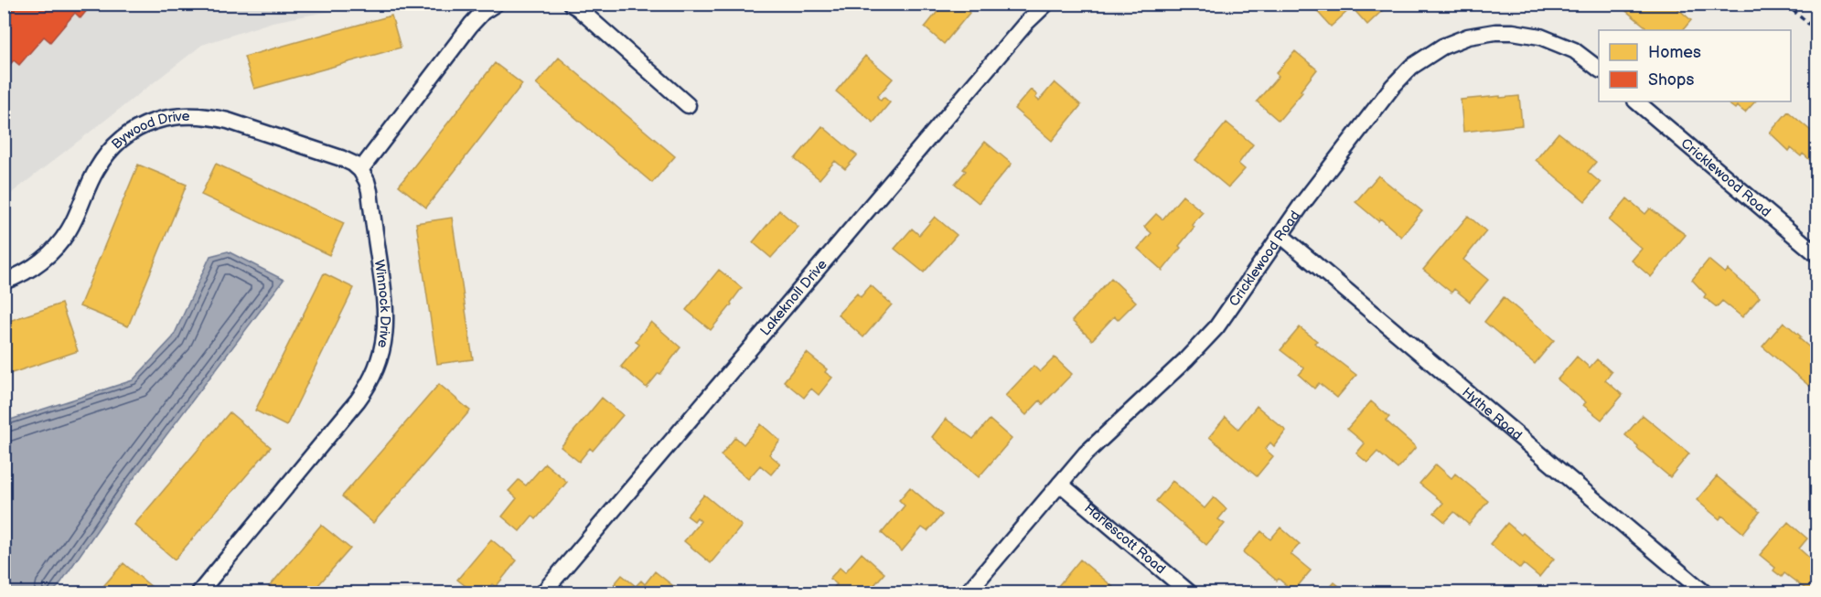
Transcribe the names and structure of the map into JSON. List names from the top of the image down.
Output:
{
  "streets": {
    "street": [
      "Bywood Drive",
      "Cricklewood Road",
      "Lakeknoll Drive",
      "Winnock Drive",
      "Hythe Road",
      "Harlescott Road"
    ]
  },
  "crossings": [
    ["Bywood Drive", "Winnock Drive"],
    ["Cricklewood Road", "Hythe Road"],
    ["Cricklewood Road", "Harlescott Road"]
  ],
  "legend": ["Homes", "Shops"]
}
